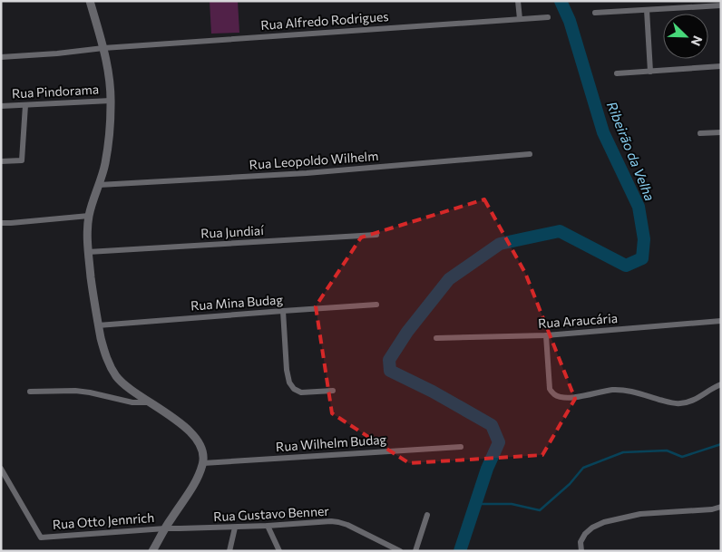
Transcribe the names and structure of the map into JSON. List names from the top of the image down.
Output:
{
  "streets": {
    "street": [
      "Rua Alfredo Rodrigues",
      "Rua Pindorama",
      "Rua Leopoldo Wilhelm",
      "Rua Jundiaí",
      "Rua Mina Budag",
      "Rua Araucária",
      "Rua Wilhelm Budag",
      "Rua Gustavo Benner",
      "Rua Otto Jennrich"
    ]
  },
  "crossings": [
    ["Rua Gustavo Benner", "Rua Otto Jennrich"]
  ],
  "water": ["Ribeirão da Velha"],
  "north": "bottom right"
}
